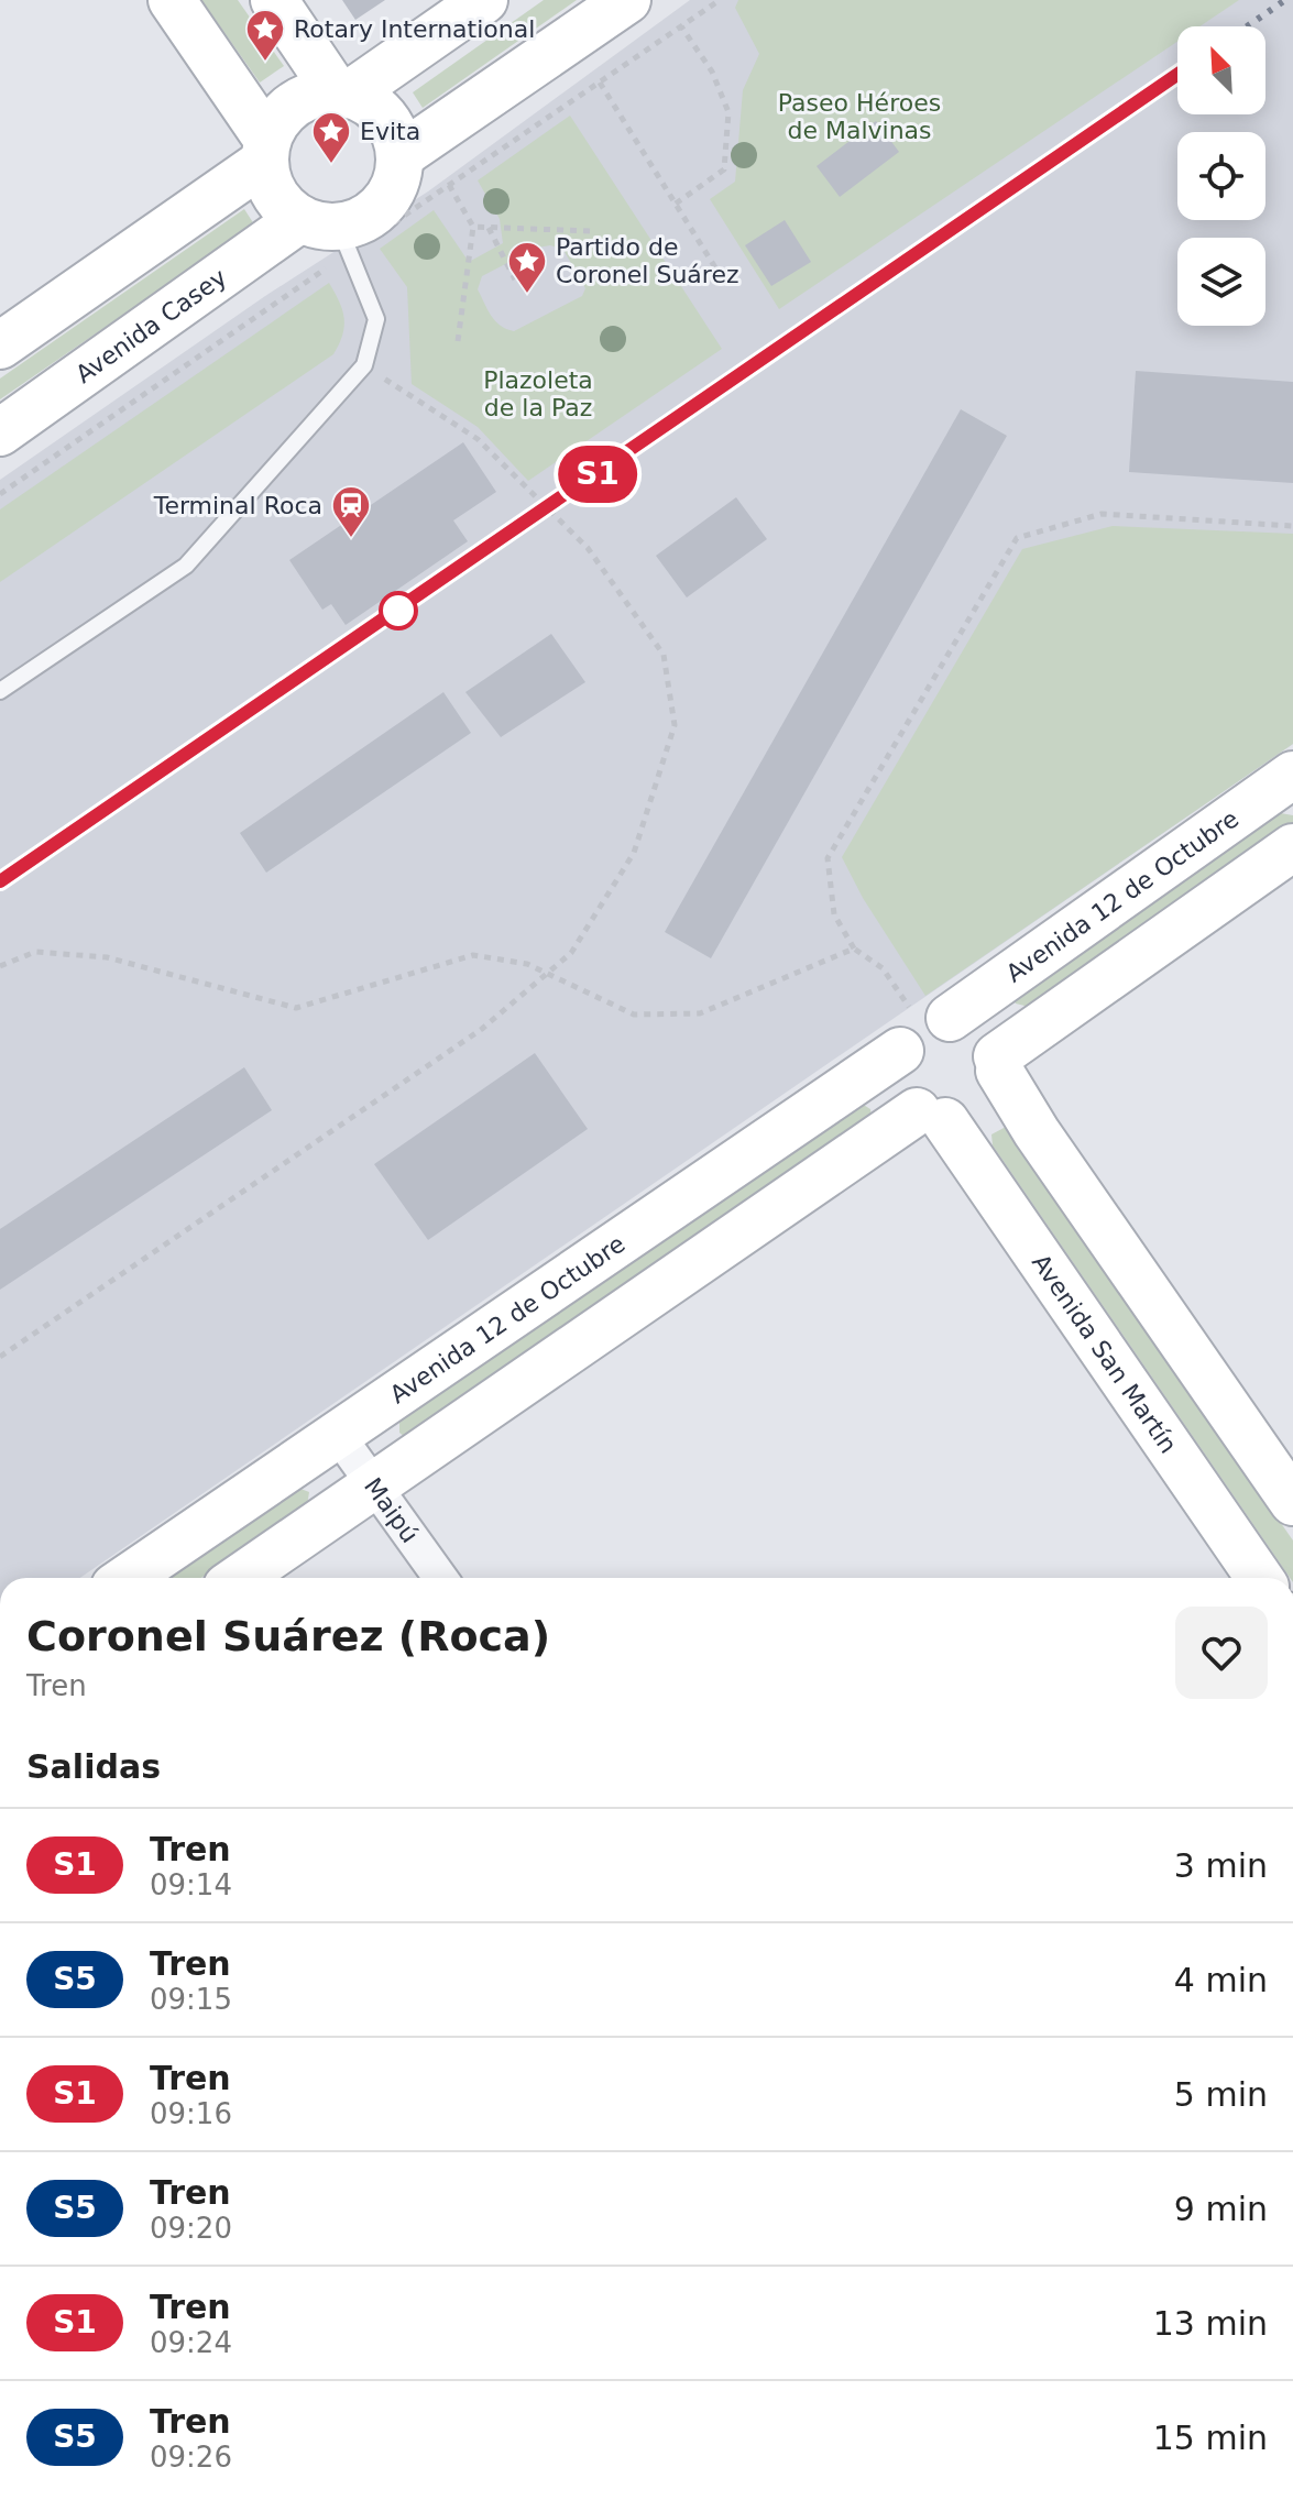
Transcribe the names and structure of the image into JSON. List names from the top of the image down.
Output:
{
  "streets": {
    "main road": ["Avenida Casey", "Avenida 12 de Octubre", "Avenida San Martín"],
    "street": ["Maipú"]
  },
  "crossings": [
    ["Avenida 12 de Octubre", "Avenida San Martín"],
    ["Avenida 12 de Octubre", "Maipú"]
  ],
  "parks": ["Paseo Héroes de Malvinas", "Plazoleta de la Paz"],
  "places": {
    "place": ["Rotary International", "Evita", "Partido de Coronel Suárez"],
    "station": ["Terminal Roca"]
  },
  "north": "top left",
  "page": {
    "on_map": "S1",
    "heading": [
      ["Coronel Suárez (Roca)", "Tren"],
      "Salidas"
    ],
    "list": [
      {
        "mark": "S1",
        "name": "Tren",
        "note": "09:14",
        "value": "3 min"
      },
      {
        "mark": "S5",
        "name": "Tren",
        "note": "09:15",
        "value": "4 min"
      },
      {
        "mark": "S1",
        "name": "Tren",
        "note": "09:16",
        "value": "5 min"
      },
      {
        "mark": "S5",
        "name": "Tren",
        "note": "09:20",
        "value": "9 min"
      },
      {
        "mark": "S1",
        "name": "Tren",
        "note": "09:24",
        "value": "13 min"
      },
      {
        "mark": "S5",
        "name": "Tren",
        "note": "09:26",
        "value": "15 min"
      }
    ]
  }
}
